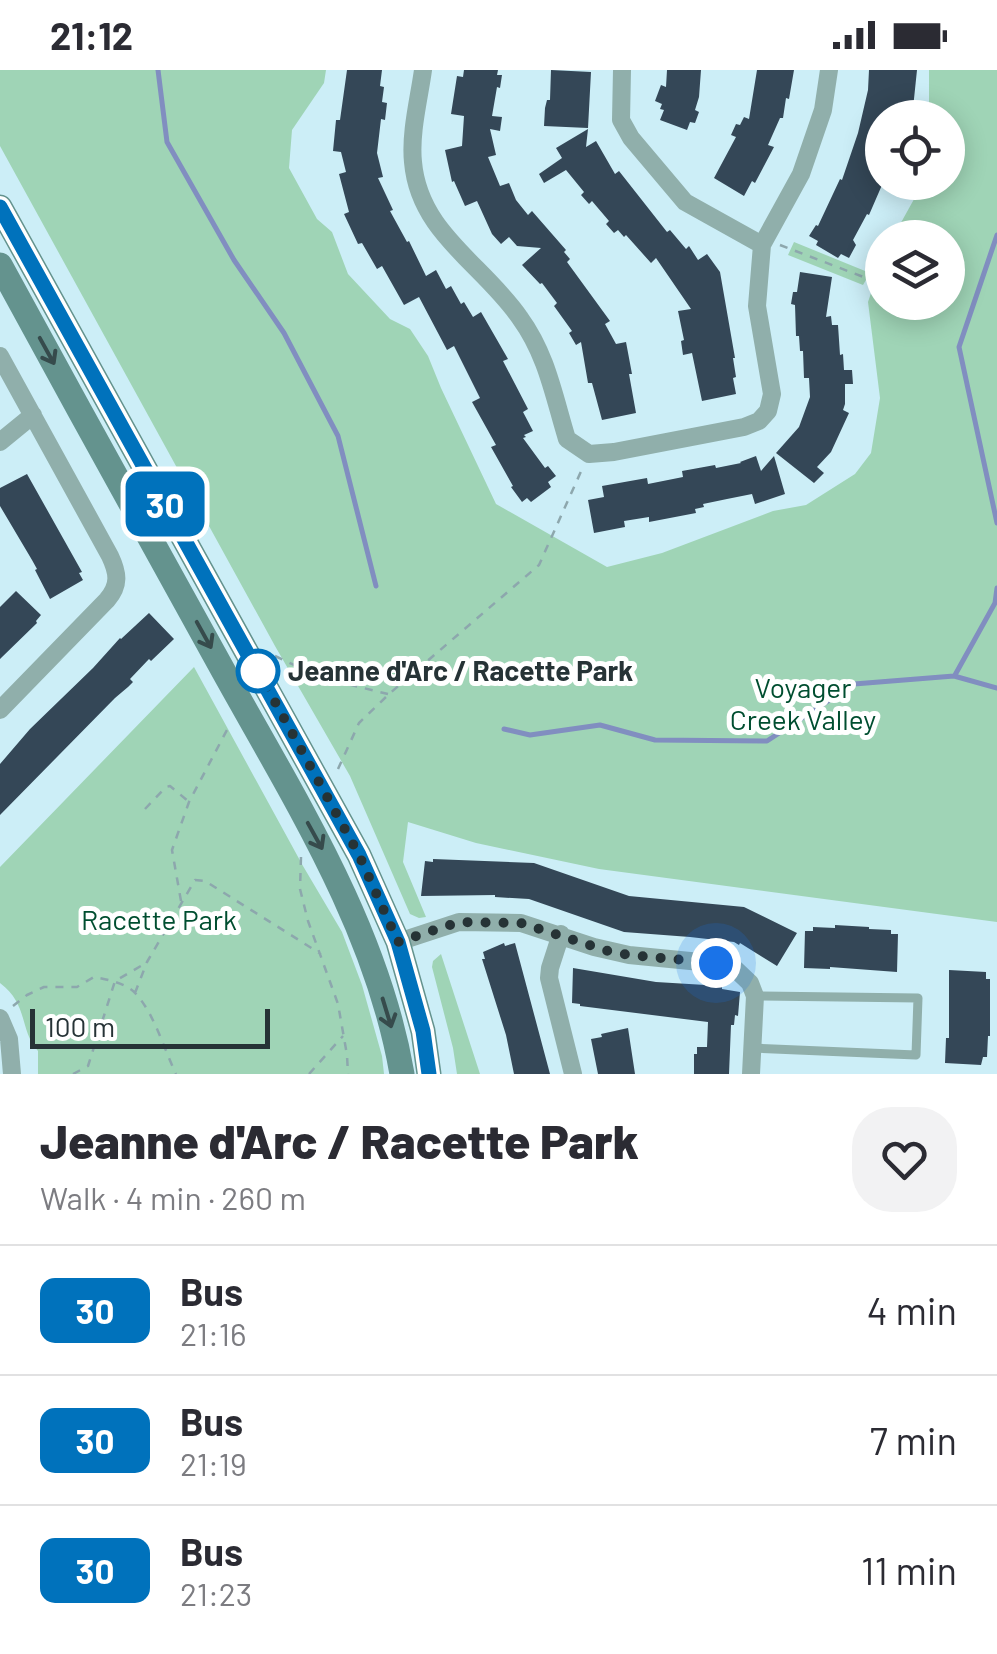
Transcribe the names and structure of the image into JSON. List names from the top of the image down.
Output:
{
  "parks": ["Voyager Creek Valley", "Racette Park"],
  "places": ["Jeanne d'Arc / Racette Park"],
  "lines": ["bus line 30"],
  "scale_bar": "100 m",
  "page": {
    "status": "21:12",
    "on_map": "30",
    "scale": "100 m",
    "heading": ["Jeanne d'Arc / Racette Park", "Walk · 4 min · 260 m"],
    "list": [
      {
        "mark": "30",
        "name": "Bus",
        "note": "21:16",
        "value": "4 min"
      },
      {
        "mark": "30",
        "name": "Bus",
        "note": "21:19",
        "value": "7 min"
      },
      {
        "mark": "30",
        "name": "Bus",
        "note": "21:23",
        "value": "11 min"
      }
    ]
  }
}
